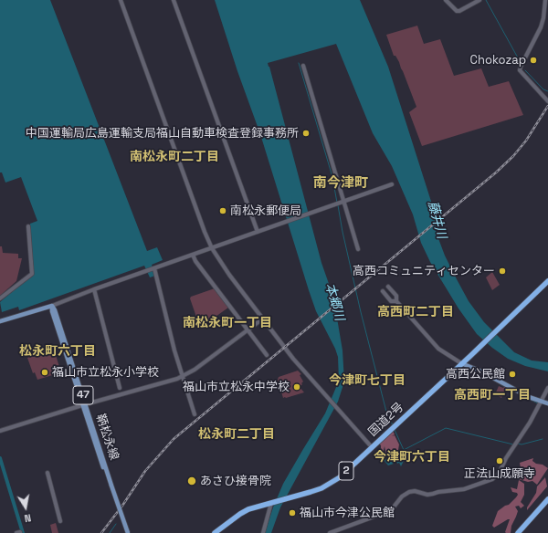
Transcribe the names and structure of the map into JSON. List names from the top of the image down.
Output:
{
  "streets": {
    "highway": ["国道2号", "2"],
    "main road": ["47", "鞆松永線"]
  },
  "districts": [
    "南松永町二丁目",
    "南今津町",
    "高西町二丁目",
    "南松永町一丁目",
    "松永町六丁目",
    "今津町七丁目",
    "高西町一丁目",
    "松永町二丁目",
    "今津町六丁目"
  ],
  "water": ["藤井川", "本郷川"],
  "places": [
    "Chokozap",
    "中国運輸局広島運輸支局福山自動車検査登録事務所",
    "南松永郵便局",
    "高西コミュニティセンター",
    "福山市立松永小学校",
    "高西公民館",
    "福山市立松永中学校",
    "正法山成願寺",
    "あさひ接骨院",
    "福山市今津公民館"
  ],
  "north": "bottom"
}
